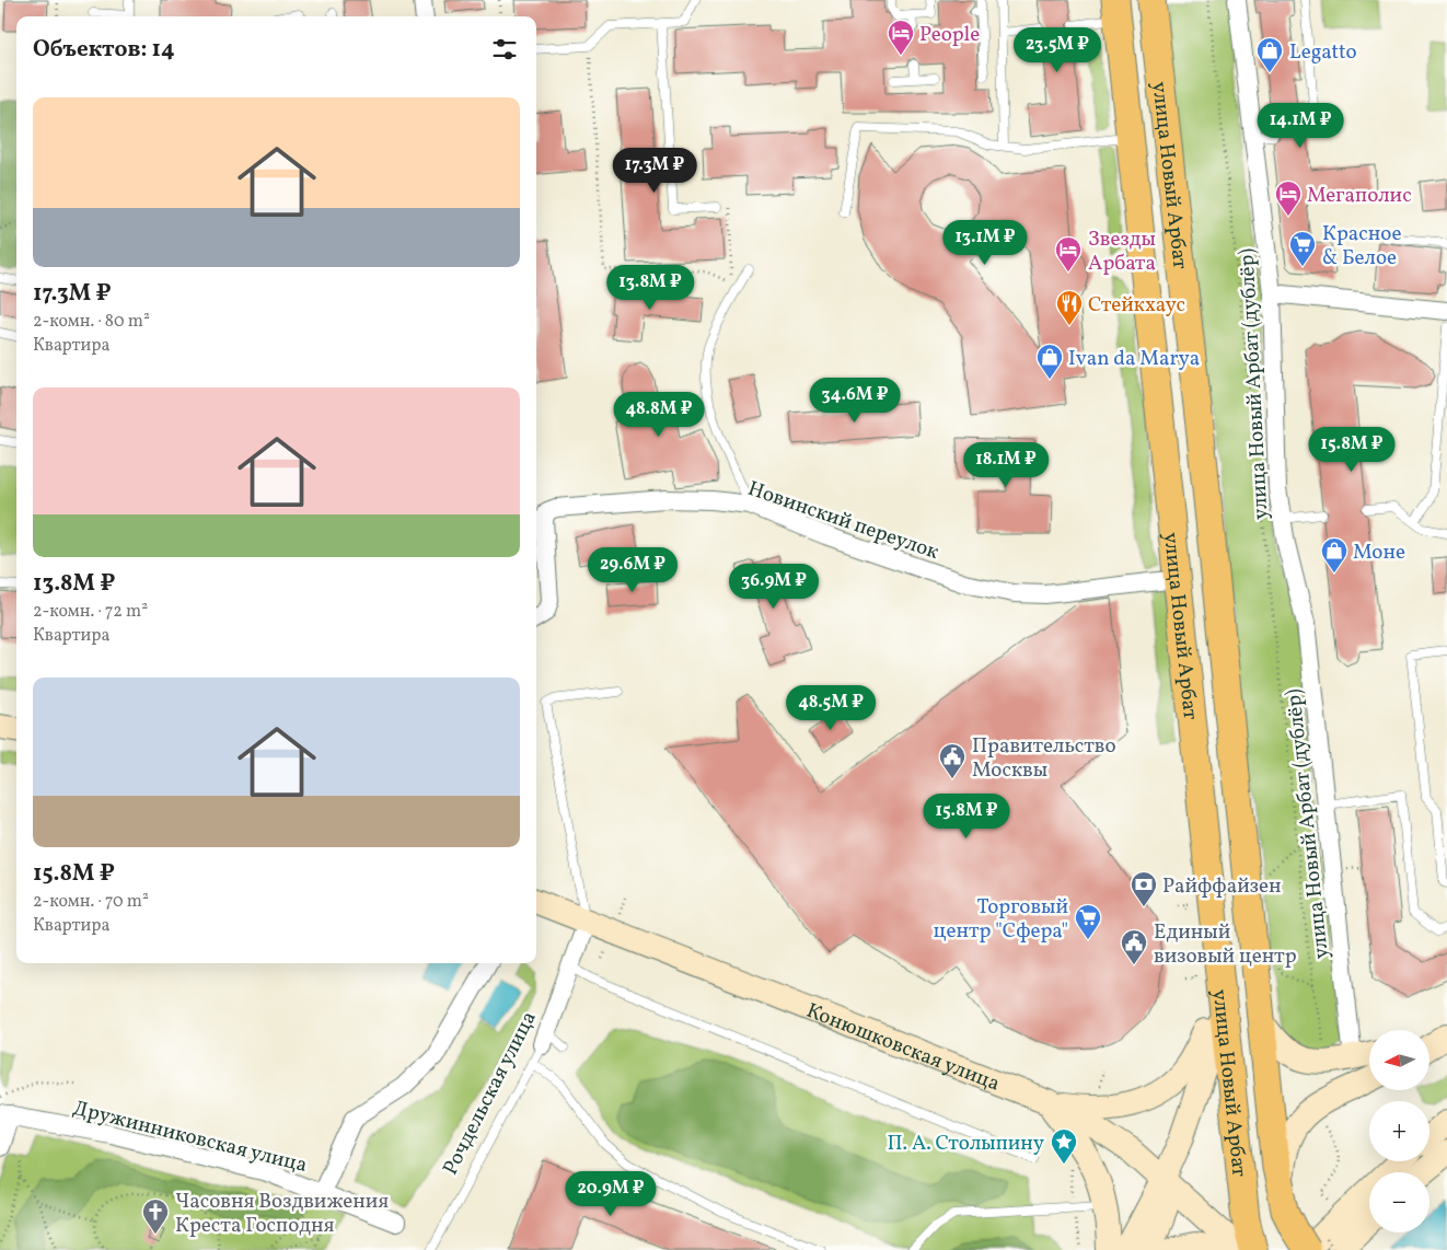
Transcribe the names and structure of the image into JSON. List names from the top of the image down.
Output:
{
  "streets": {
    "main road": ["улица Новый Арбат", "Конюшковская улица"],
    "street": [
      "улица Новый Арбат (дублёр)",
      "Новинский переулок",
      "Рочдельская улица",
      "Дружинниковская улица"
    ]
  },
  "crossings": [
    ["улица Новый Арбат", "Новинский переулок"],
    ["Конюшковская улица", "Рочдельская улица"]
  ],
  "places": {
    "hotel": ["People", "Мегаполис", "Звезды Арбата"],
    "shop": ["Legatto", "Ivan da Marya", "Моне"],
    "supermarket": ["Красное & Белое", "Торговый центр \"Сфера\""],
    "restaurant": ["Стейкхаус"],
    "public building": ["Правительство Москвы", "Единый визовый центр"],
    "bank": ["Райффайзен"],
    "place": ["П. А. Столыпину"],
    "church": ["Часовня Воздвижения Креста Господня"]
  },
  "north": "left",
  "page": {
    "heading": "Объектов: 14",
    "price": [
      "23.5M ₽",
      "14.1M ₽",
      "17.3M ₽",
      "13.1M ₽",
      "13.8M ₽",
      "34.6M ₽",
      "48.8M ₽",
      "15.8M ₽",
      "18.1M ₽",
      "29.6M ₽",
      "36.9M ₽",
      "48.5M ₽",
      "15.8M ₽",
      "20.9M ₽"
    ],
    "list": [
      {
        "name": "17.3M ₽",
        "note": "2-комн. · 80 m² · Квартира"
      },
      {
        "name": "13.8M ₽",
        "note": "2-комн. · 72 m² · Квартира"
      },
      {
        "name": "15.8M ₽",
        "note": "2-комн. · 70 m² · Квартира"
      }
    ],
    "map_buttons": ["+", "−"]
  }
}
